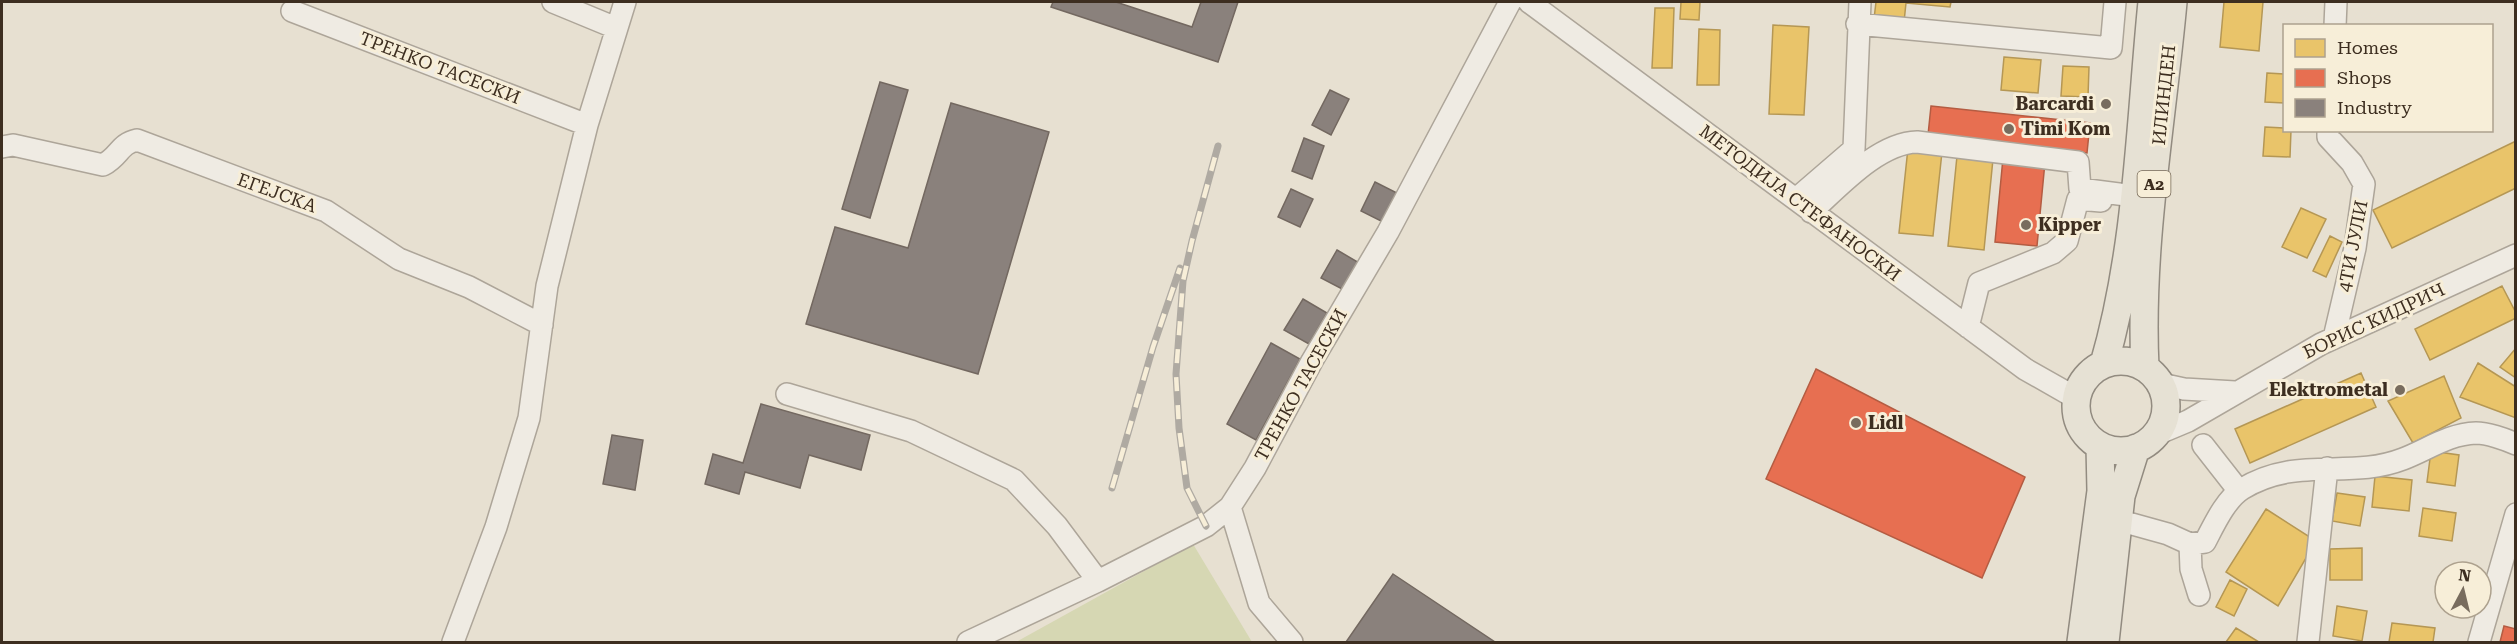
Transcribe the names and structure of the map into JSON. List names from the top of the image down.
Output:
{
  "streets": {
    "main road": ["ИЛИНДЕН", "A2"],
    "street": [
      "ТРЕНКО ТАСЕСКИ",
      "ЕГЕЈСКА",
      "МЕТОДИЈА СТЕФАНОСКИ",
      "4ТИ ЈУЛИ",
      "БОРИС КИДРИЧ"
    ]
  },
  "crossings": [
    ["ИЛИНДЕН", "МЕТОДИЈА СТЕФАНОСКИ"],
    ["ИЛИНДЕН", "БОРИС КИДРИЧ"],
    ["МЕТОДИЈА СТЕФАНОСКИ", "БОРИС КИДРИЧ"],
    ["4ТИ ЈУЛИ", "БОРИС КИДРИЧ"]
  ],
  "places": [
    "Barcardi",
    "Timi Kom",
    "Kipper",
    "Elektrometal",
    "Lidl"
  ],
  "legend": ["Homes", "Shops", "Industry"],
  "north": "top"
}
